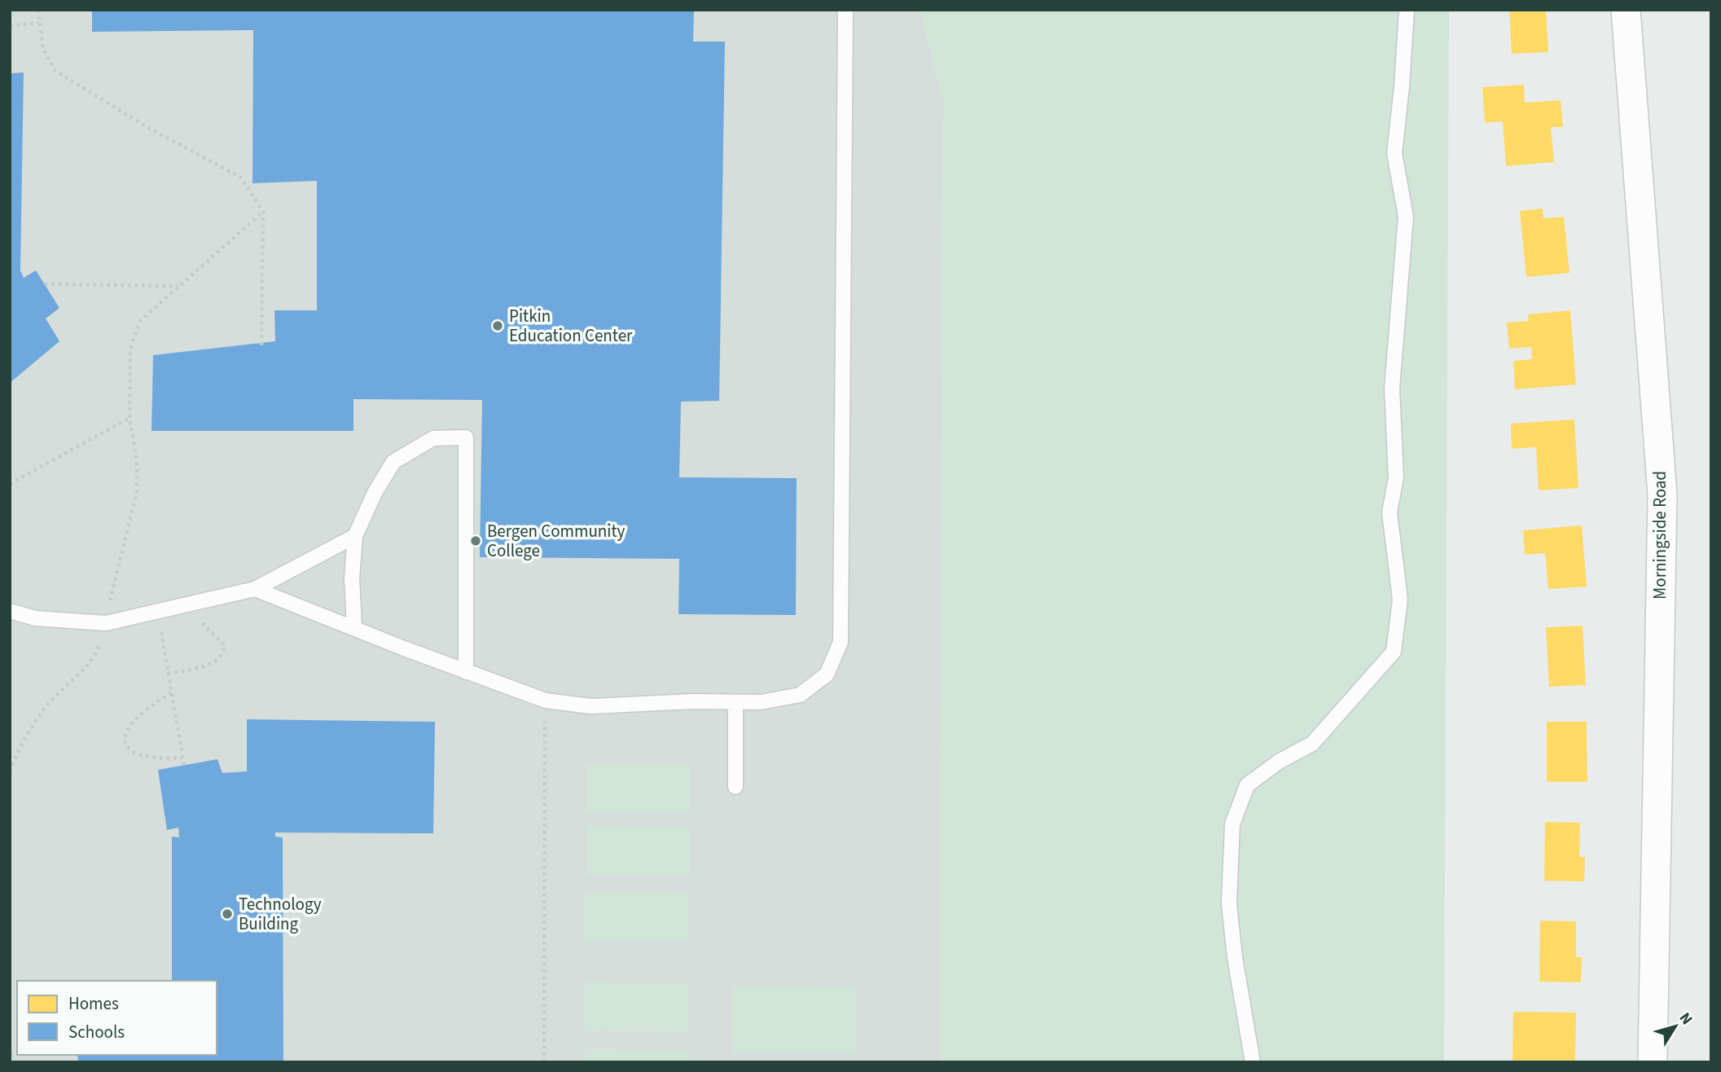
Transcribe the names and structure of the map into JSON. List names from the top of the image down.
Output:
{
  "streets": {
    "street": ["Morningside Road"]
  },
  "places": ["Pitkin Education Center", "Bergen Community College", "Technology Building"],
  "legend": ["Homes", "Schools"],
  "north": "top right"
}
